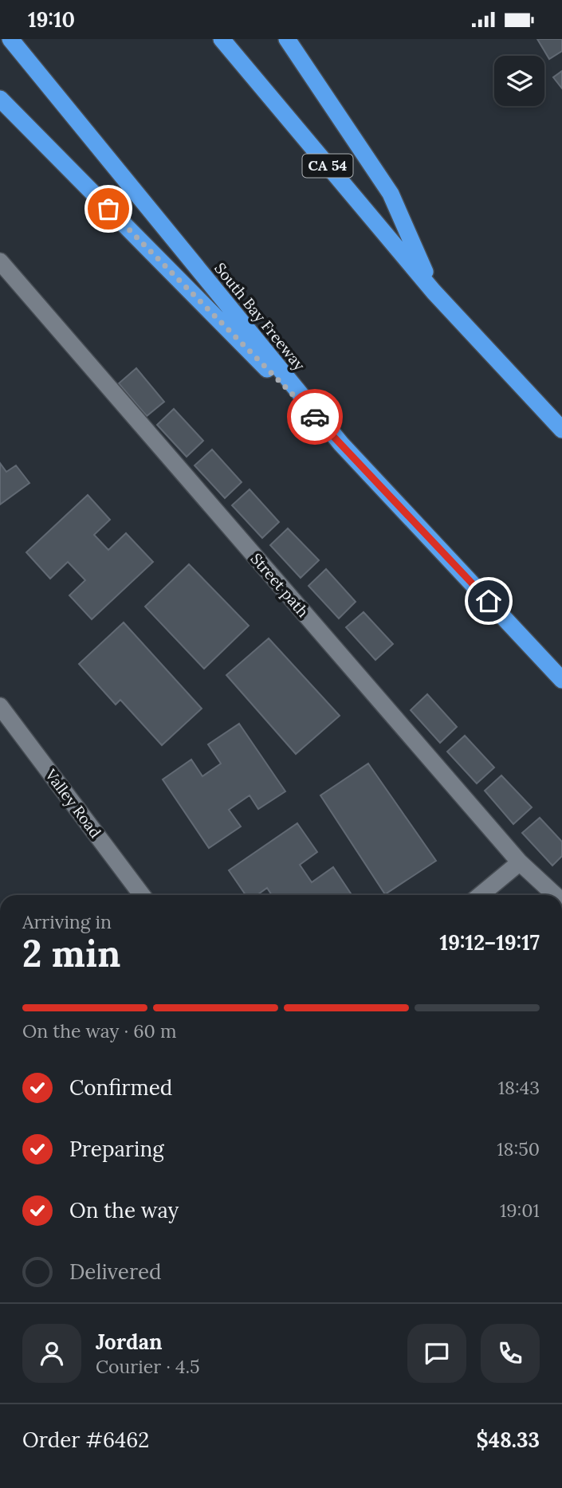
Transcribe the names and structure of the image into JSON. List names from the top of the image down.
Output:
{
  "streets": {
    "highway": ["CA 54", "South Bay Freeway"],
    "street": ["Street path", "Valley Road"]
  },
  "page": {
    "status": "19:10",
    "heading": ["2 min", "Arriving in", "19:12–19:17"],
    "panel": [
      "Jordan",
      "Courier · 4.5",
      "Order #6462",
      "$48.33"
    ],
    "bar": "On the way · 60 m",
    "list": [
      ["Confirmed", "18:43"],
      ["Preparing", "18:50"],
      ["On the way", "19:01"],
      "Delivered"
    ]
  }
}
